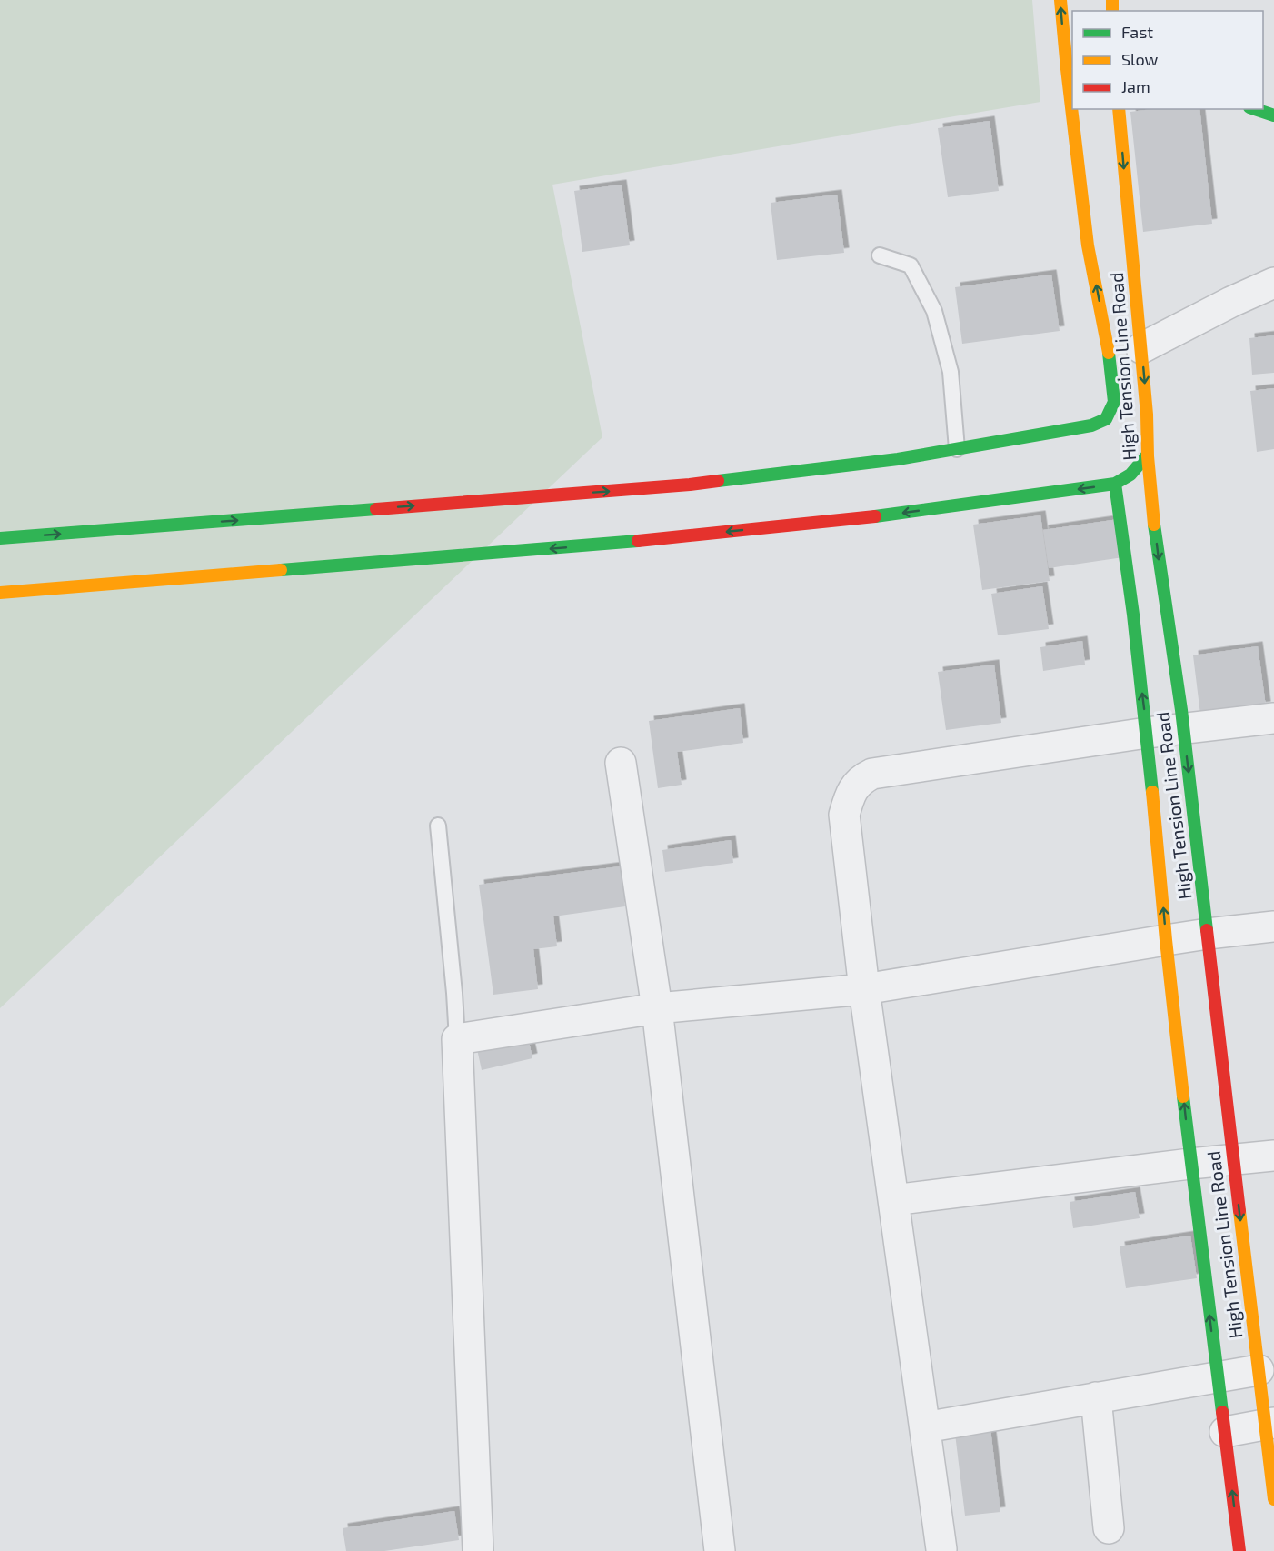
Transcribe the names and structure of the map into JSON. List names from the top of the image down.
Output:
{
  "streets": {
    "main road": ["High Tension Line Road"]
  },
  "legend": ["Fast", "Slow", "Jam"]
}
